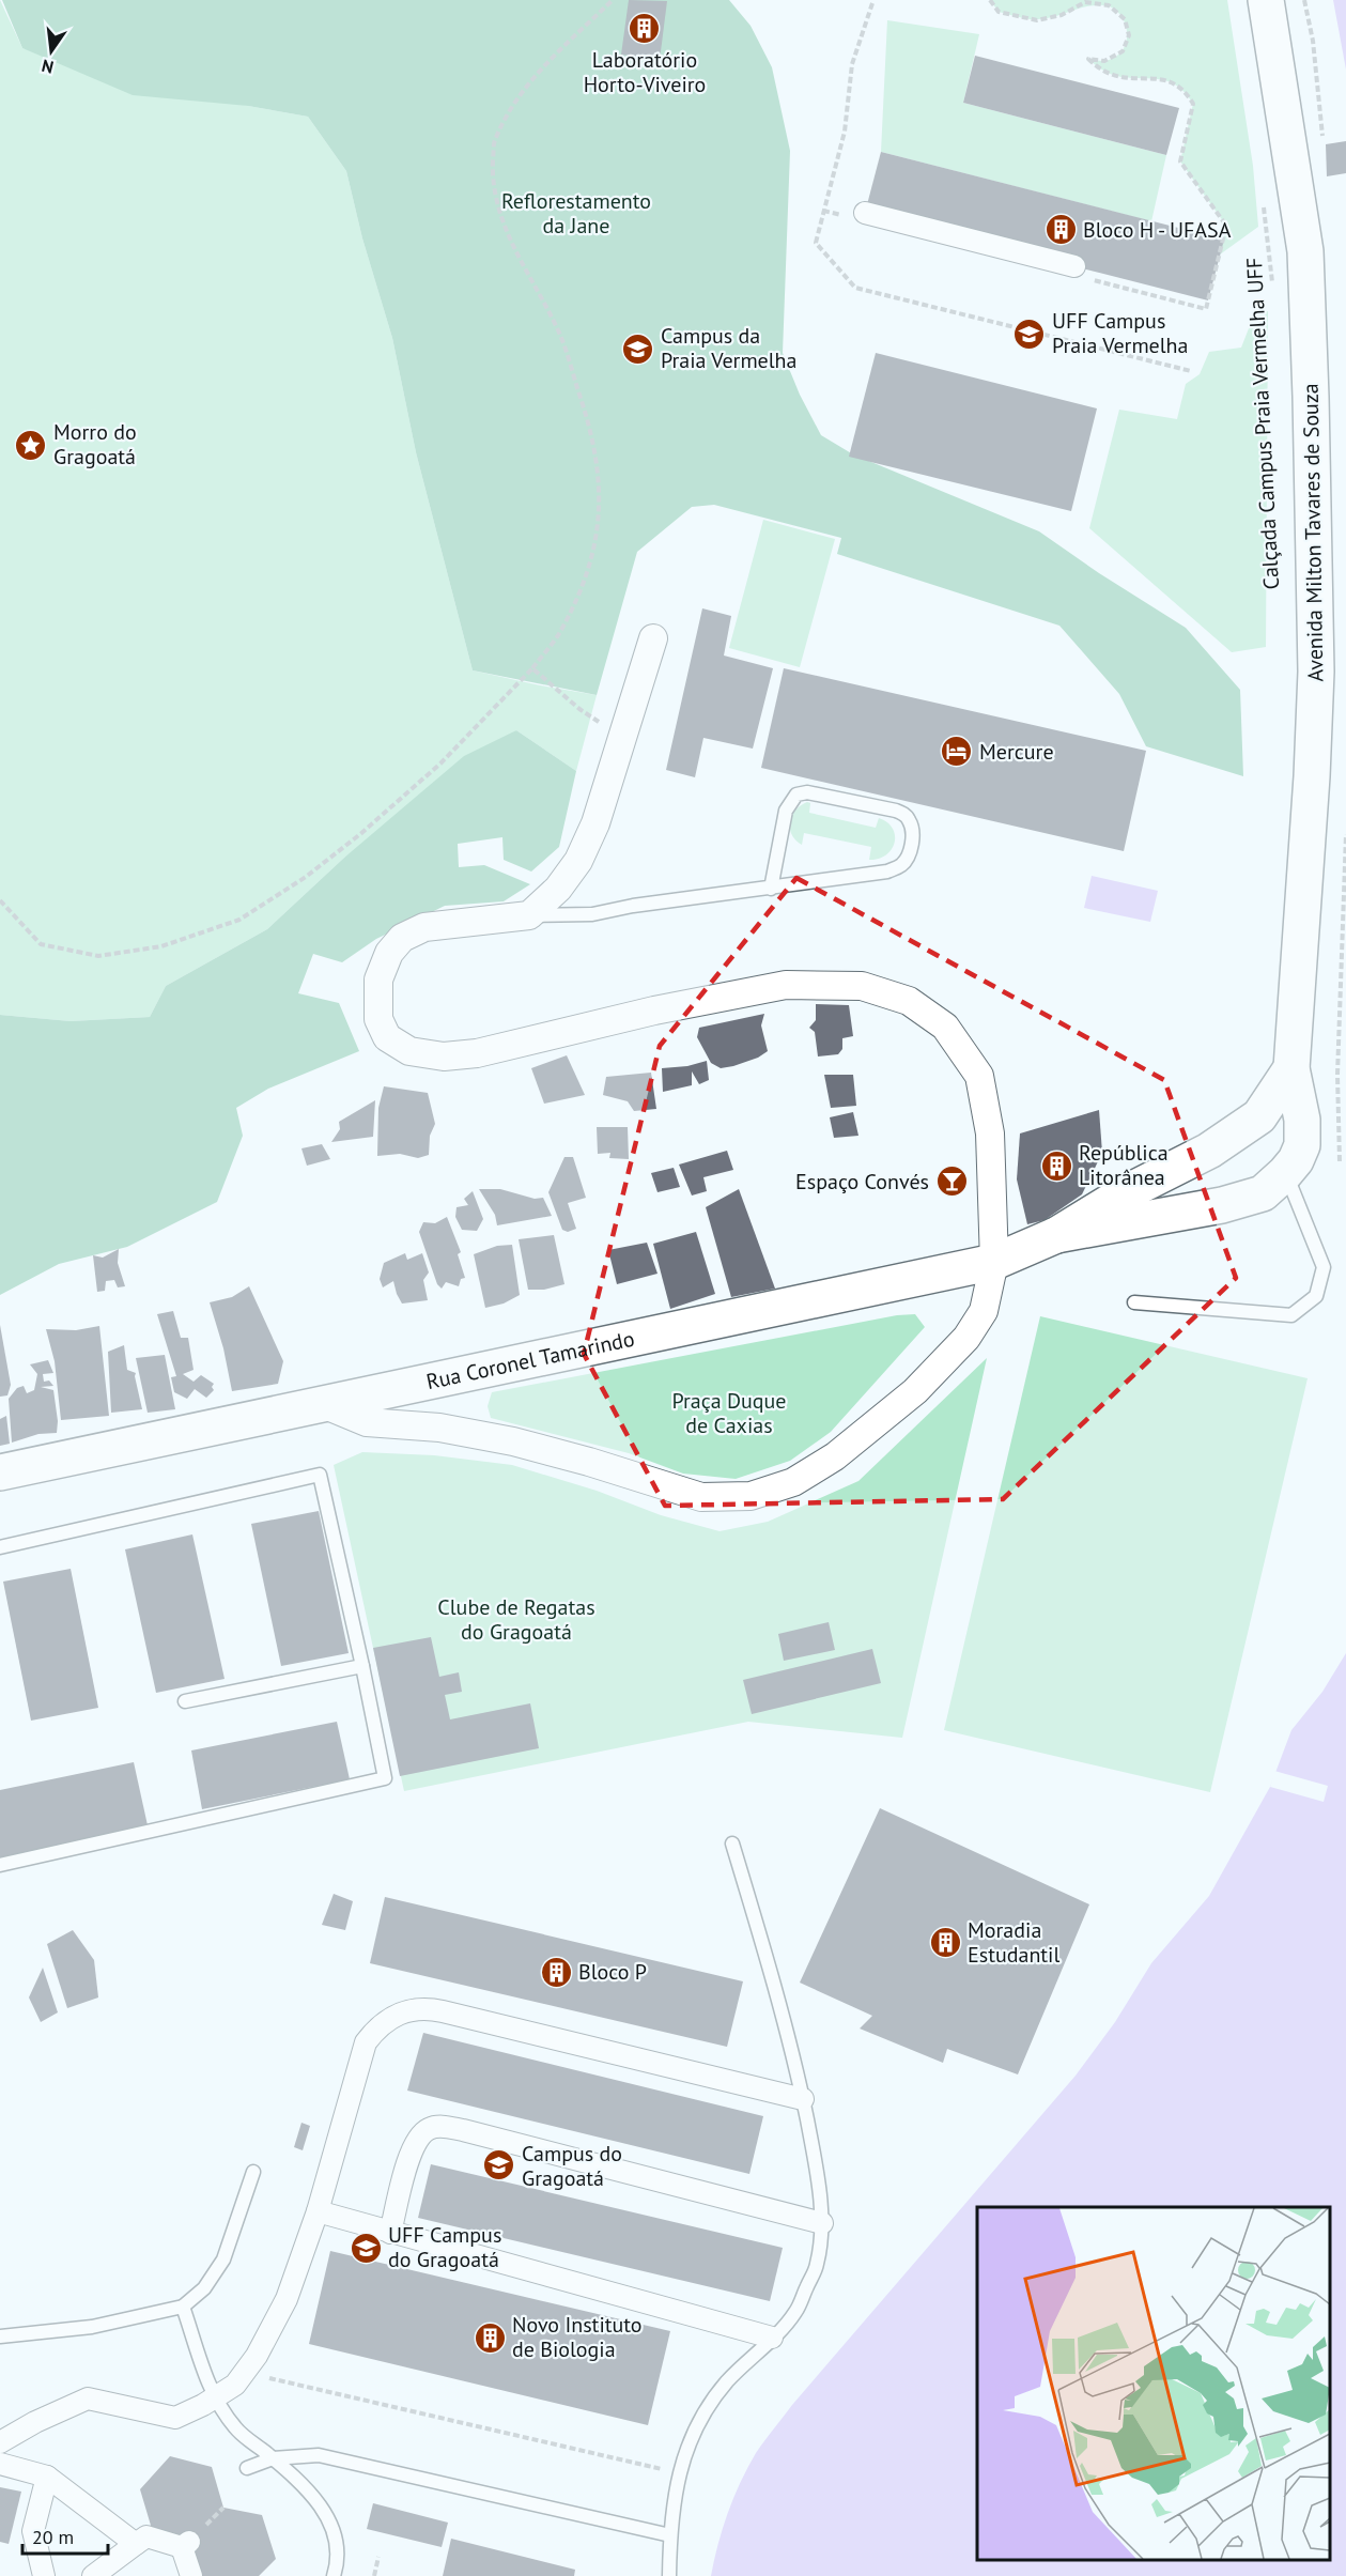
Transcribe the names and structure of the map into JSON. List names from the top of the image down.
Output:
{
  "streets": {
    "main road": ["Avenida Milton Tavares de Souza", "Rua Coronel Tamarindo"],
    "path": ["Calçada Campus Praia Vermelha UFF"]
  },
  "crossings": [
    ["Avenida Milton Tavares de Souza", "Rua Coronel Tamarindo"]
  ],
  "parks": ["Reflorestamento da Jane", "Praça Duque de Caxias", "Clube de Regatas do Gragoatá"],
  "places": {
    "building": [
      "Laboratório Horto-Viveiro",
      "Bloco H - UFASA",
      "República Litorânea",
      "Moradia Estudantil",
      "Bloco P",
      "Novo Instituto de Biologia"
    ],
    "school or university": [
      "UFF Campus Praia Vermelha",
      "Campus da Praia Vermelha",
      "Campus do Gragoatá",
      "UFF Campus do Gragoatá"
    ],
    "place": ["Morro do Gragoatá"],
    "hotel": ["Mercure"],
    "bar": ["Espaço Convés"]
  },
  "scale_bar": "20 m",
  "north": "bottom"
}
